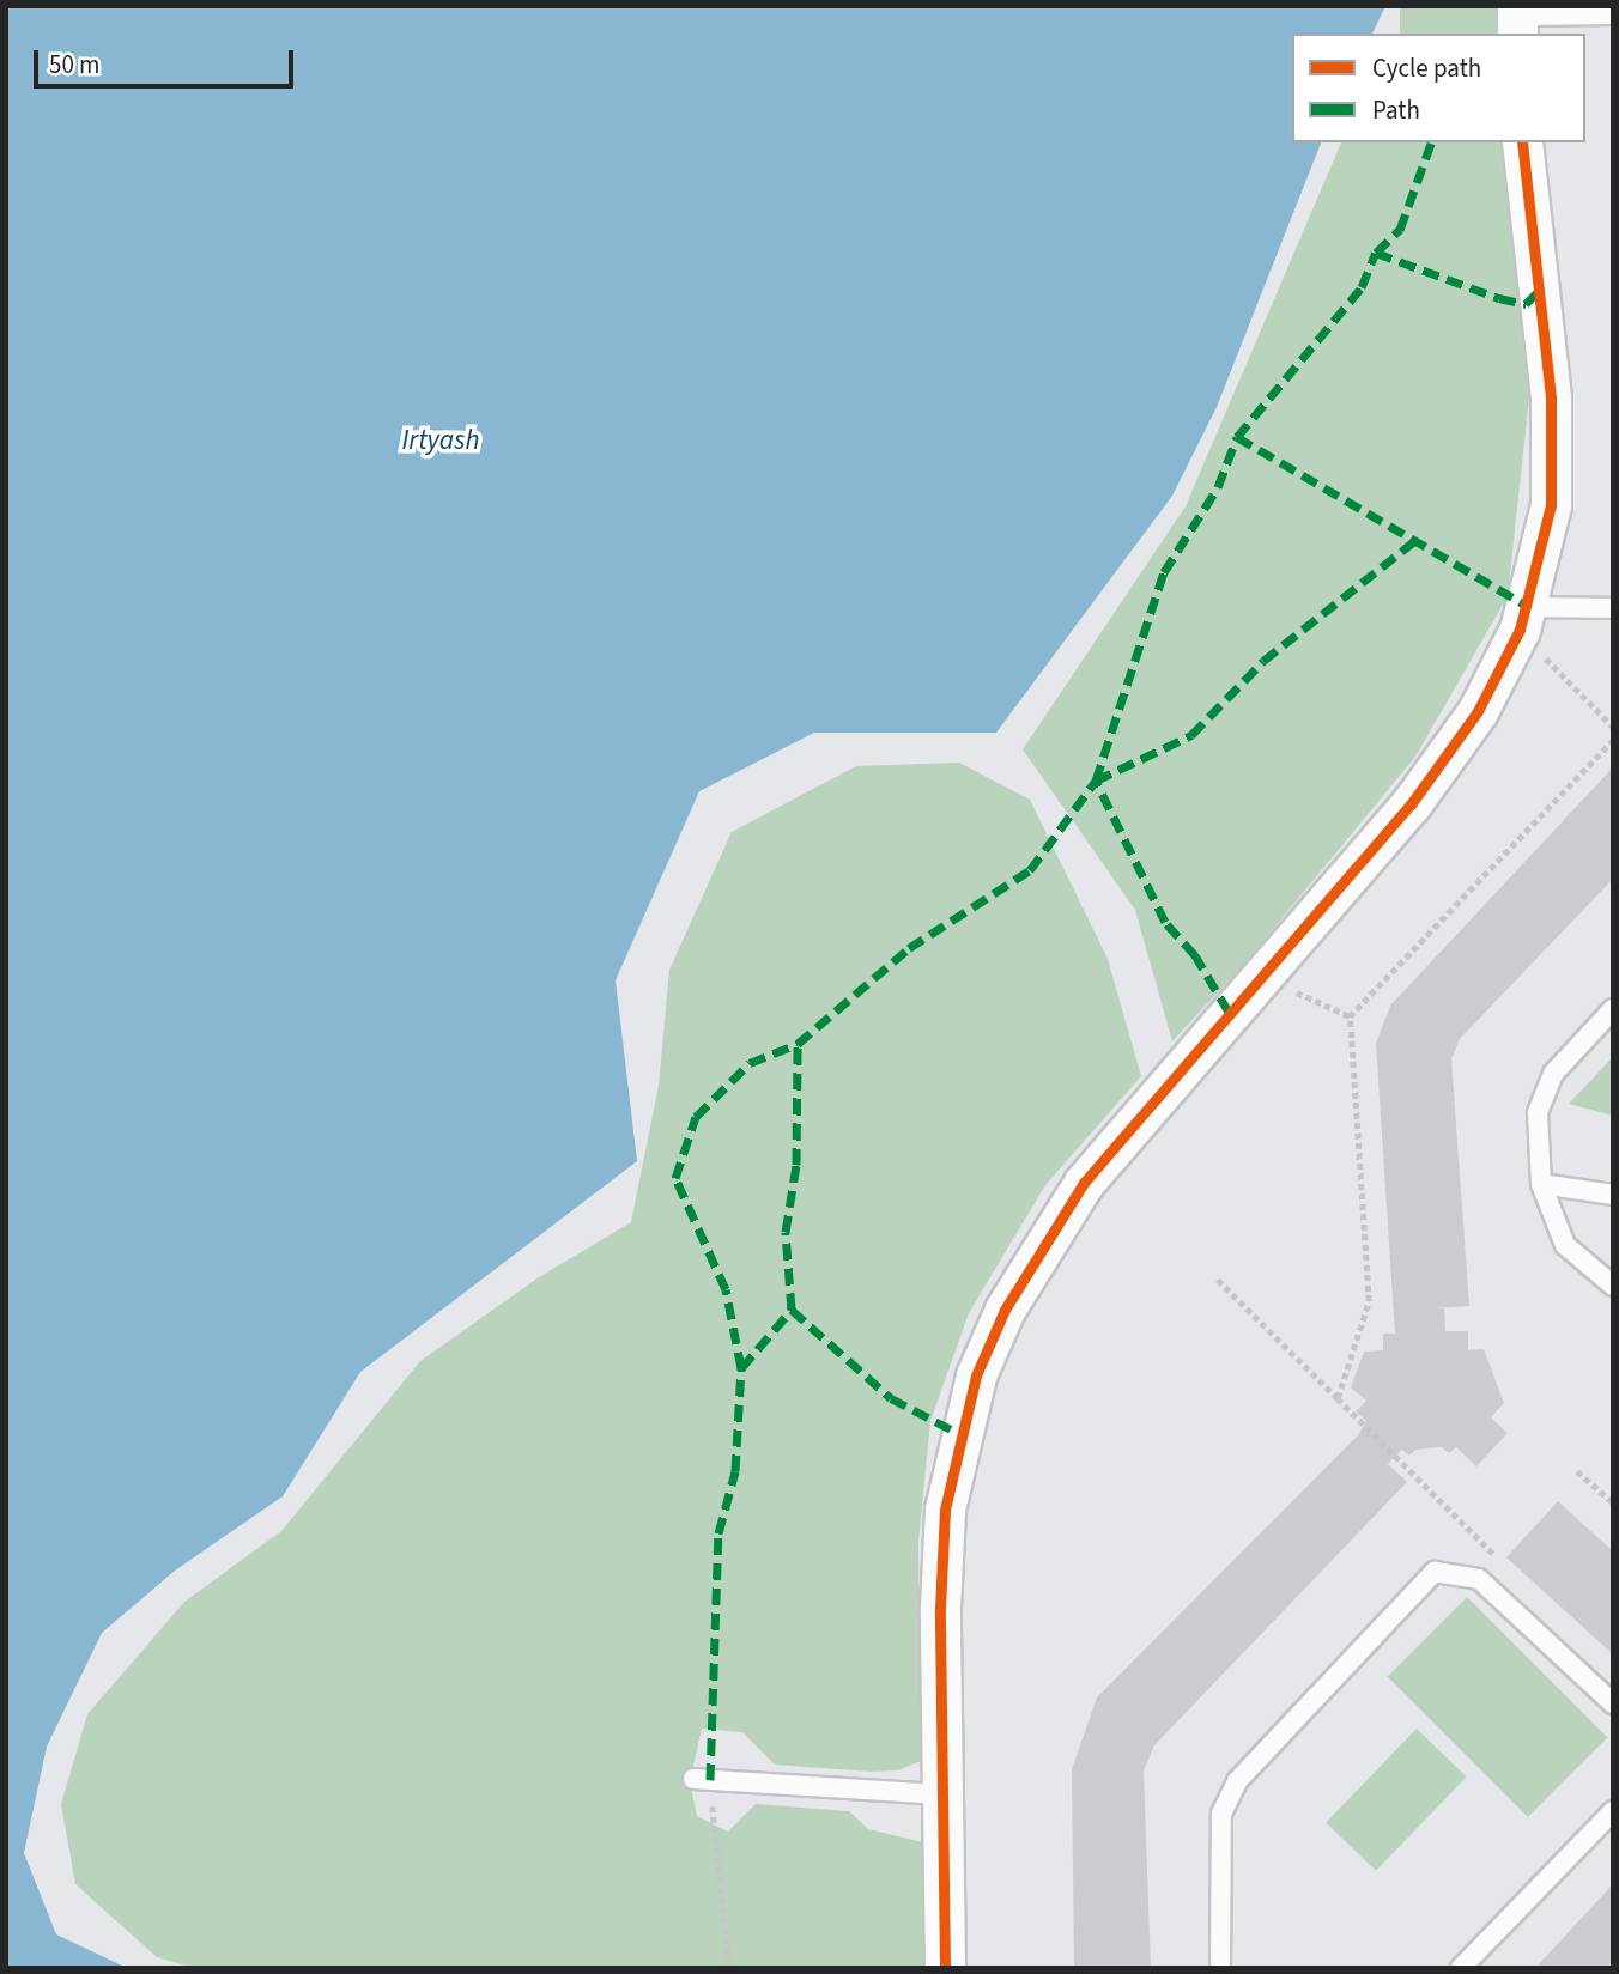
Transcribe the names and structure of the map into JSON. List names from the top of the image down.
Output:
{
  "water": ["Irtyash"],
  "legend": ["Cycle path", "Path"],
  "scale_bar": "50 m"
}
